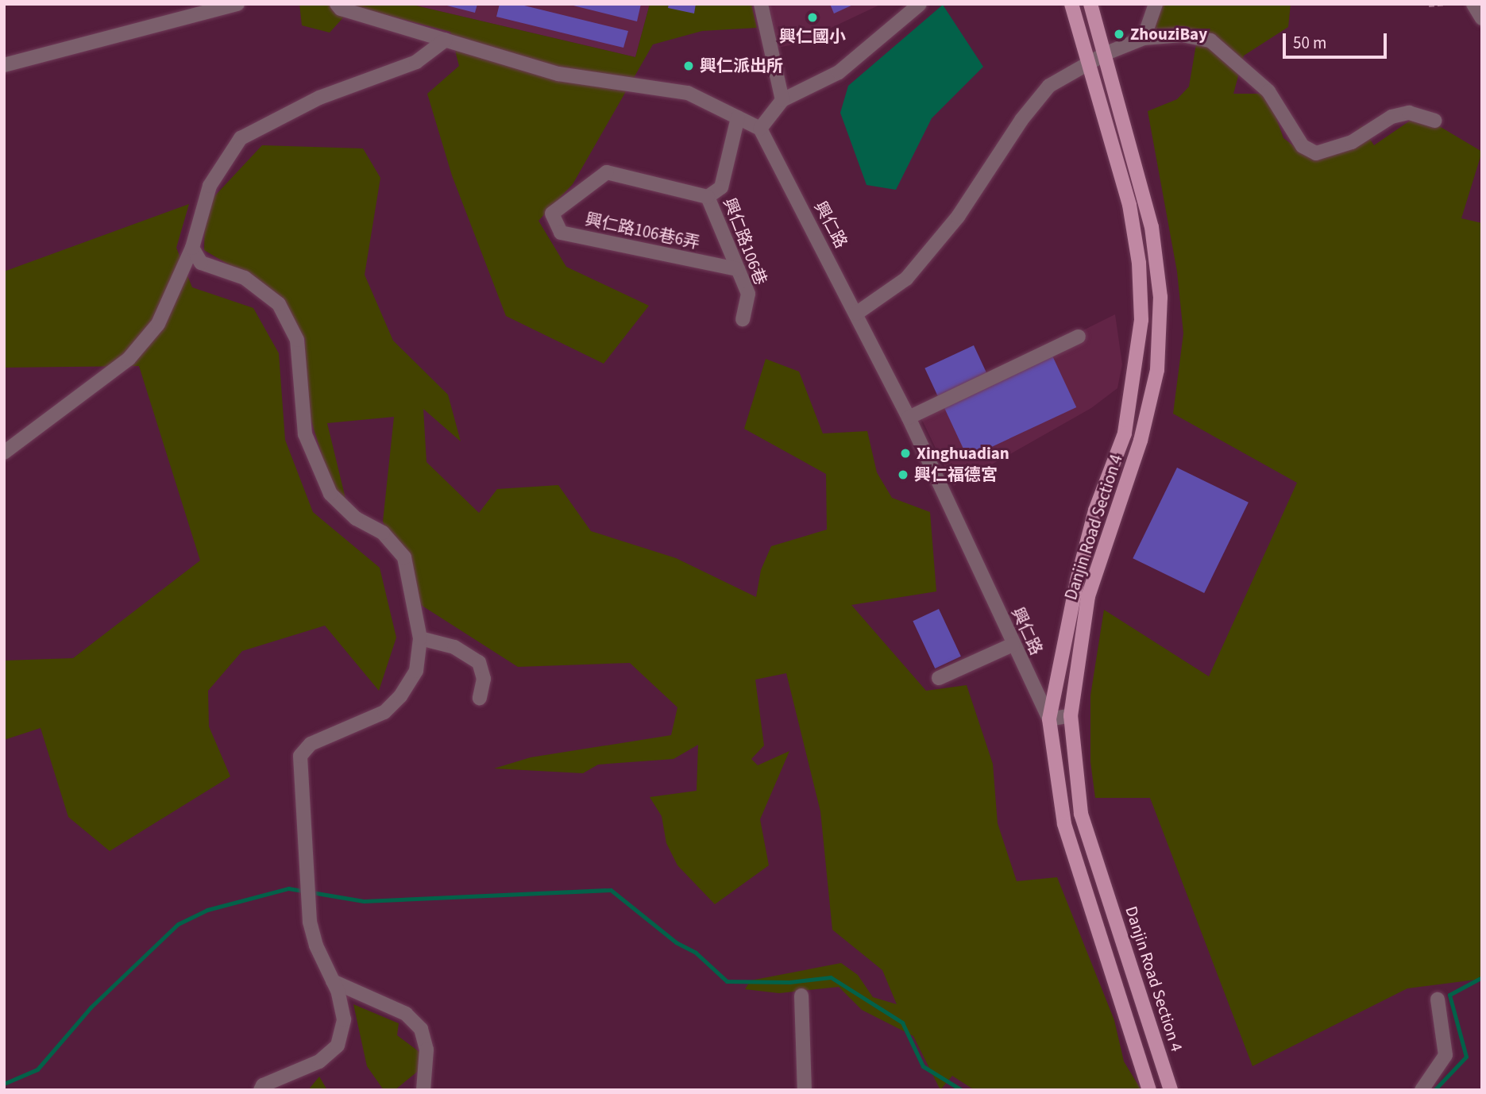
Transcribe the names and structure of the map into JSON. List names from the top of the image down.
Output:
{
  "streets": {
    "main road": ["Danjin Road Section 4"],
    "street": ["興仁路", "興仁路106巷6弄", "興仁路106巷"]
  },
  "crossings": [
    ["興仁路", "Danjin Road Section 4"],
    ["興仁路106巷6弄", "興仁路106巷"]
  ],
  "places": [
    "興仁國小",
    "ZhouziBay",
    "興仁派出所",
    "Xinghuadian",
    "興仁福德宮"
  ],
  "scale_bar": "50 m"
}
